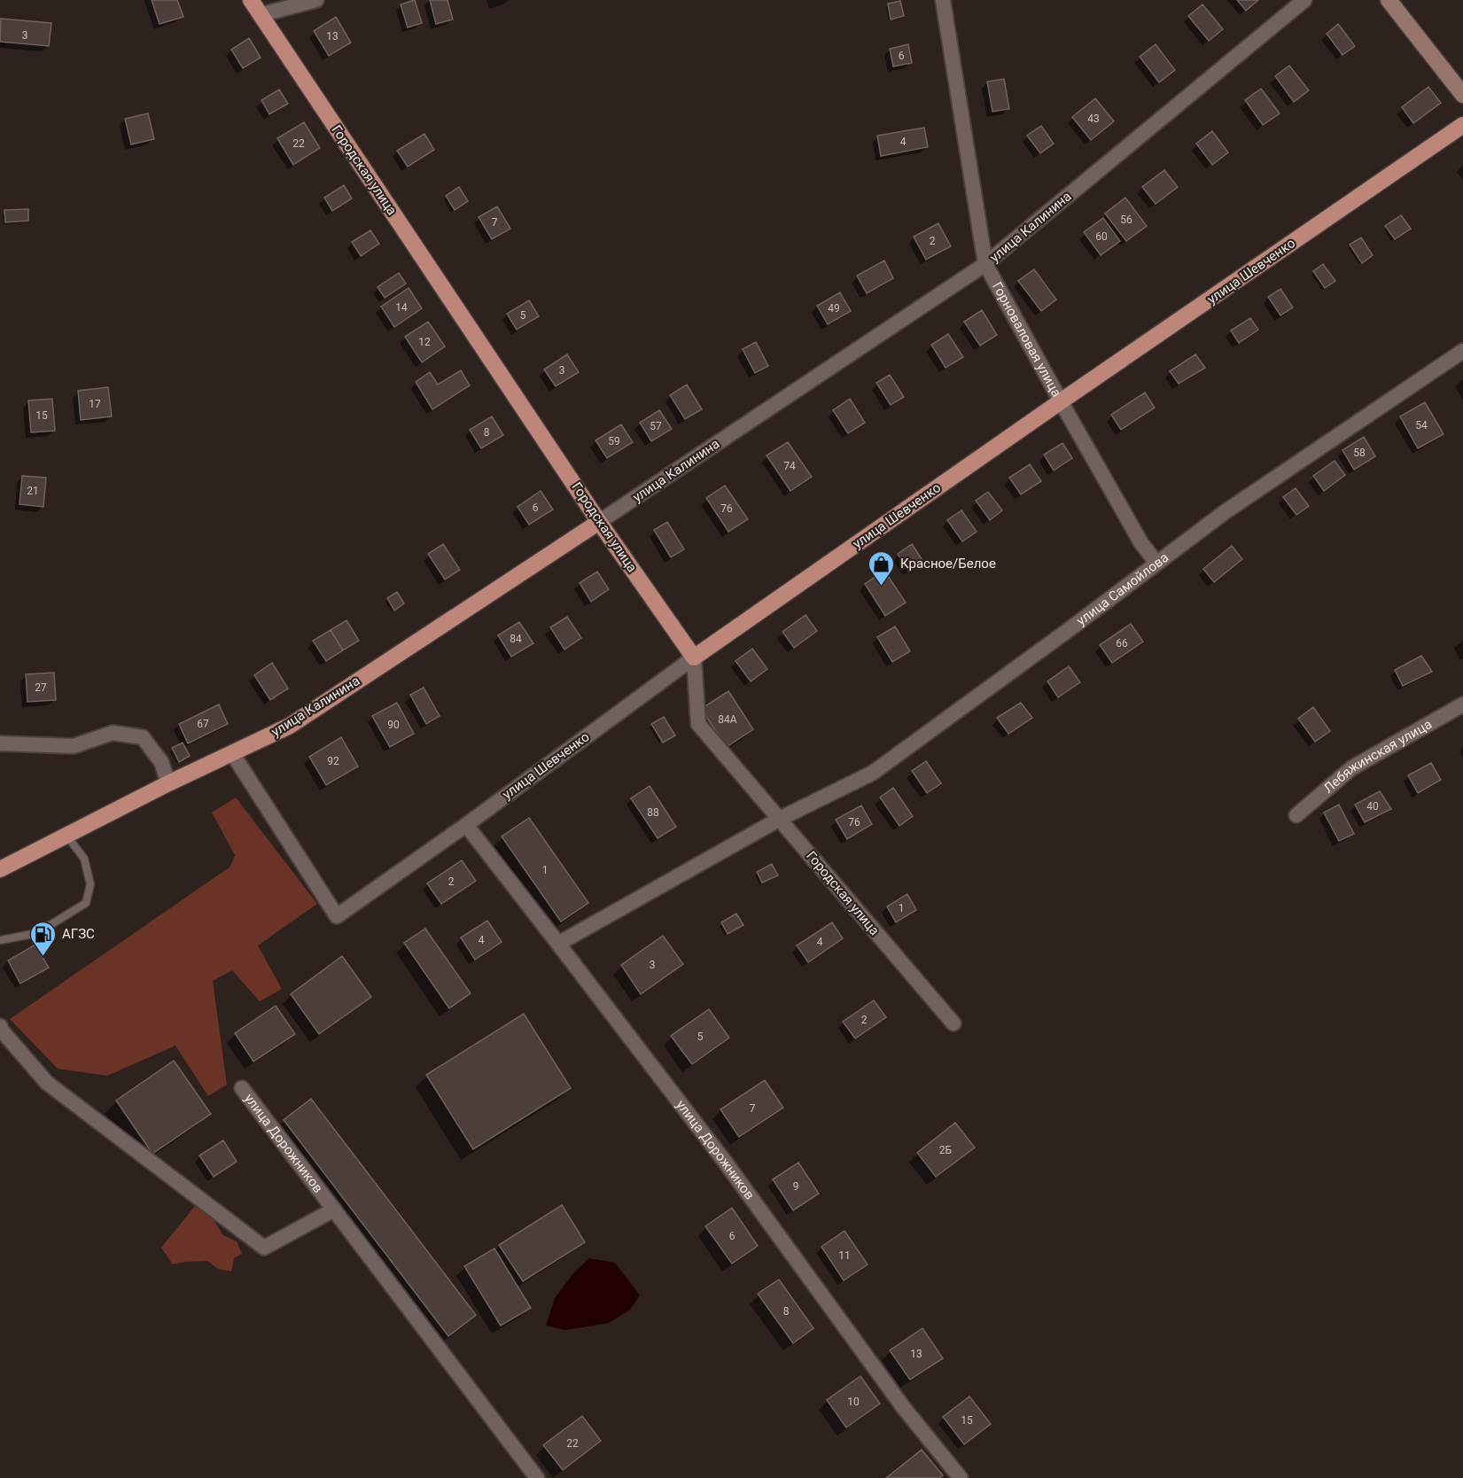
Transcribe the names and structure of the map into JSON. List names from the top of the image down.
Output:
{
  "streets": {
    "main road": ["Городская улица", "улица Калинина", "улица Шевченко"],
    "street": [
      "Горноваловая улица",
      "улица Самойлова",
      "Лебяжинская улица",
      "улица Дорожников"
    ]
  },
  "crossings": [
    ["Городская улица", "улица Калинина"],
    ["Городская улица", "улица Шевченко"],
    ["Городская улица", "улица Самойлова"],
    ["улица Калинина", "улица Шевченко"],
    ["улица Калинина", "Горноваловая улица"],
    ["улица Шевченко", "Горноваловая улица"],
    ["улица Шевченко", "улица Дорожников"],
    ["Горноваловая улица", "улица Самойлова"],
    ["улица Самойлова", "улица Дорожников"]
  ],
  "places": {
    "shop": ["Красное/Белое"],
    "fuel station": ["АГЗС"]
  },
  "house_numbers": [
    "3",
    "13",
    "6",
    "43",
    "4",
    "22",
    "56",
    "7",
    "60",
    "2",
    "14",
    "49",
    "5",
    "12",
    "3",
    "17",
    "15",
    "54",
    "57",
    "8",
    "59",
    "58",
    "74",
    "21",
    "6",
    "76",
    "84",
    "66",
    "27",
    "84А",
    "67",
    "90",
    "92",
    "40",
    "88",
    "76",
    "1",
    "2",
    "1",
    "4",
    "4",
    "3",
    "2",
    "5",
    "7",
    "2Б",
    "9",
    "6",
    "11",
    "8",
    "13",
    "10",
    "15",
    "22"
  ]
}
